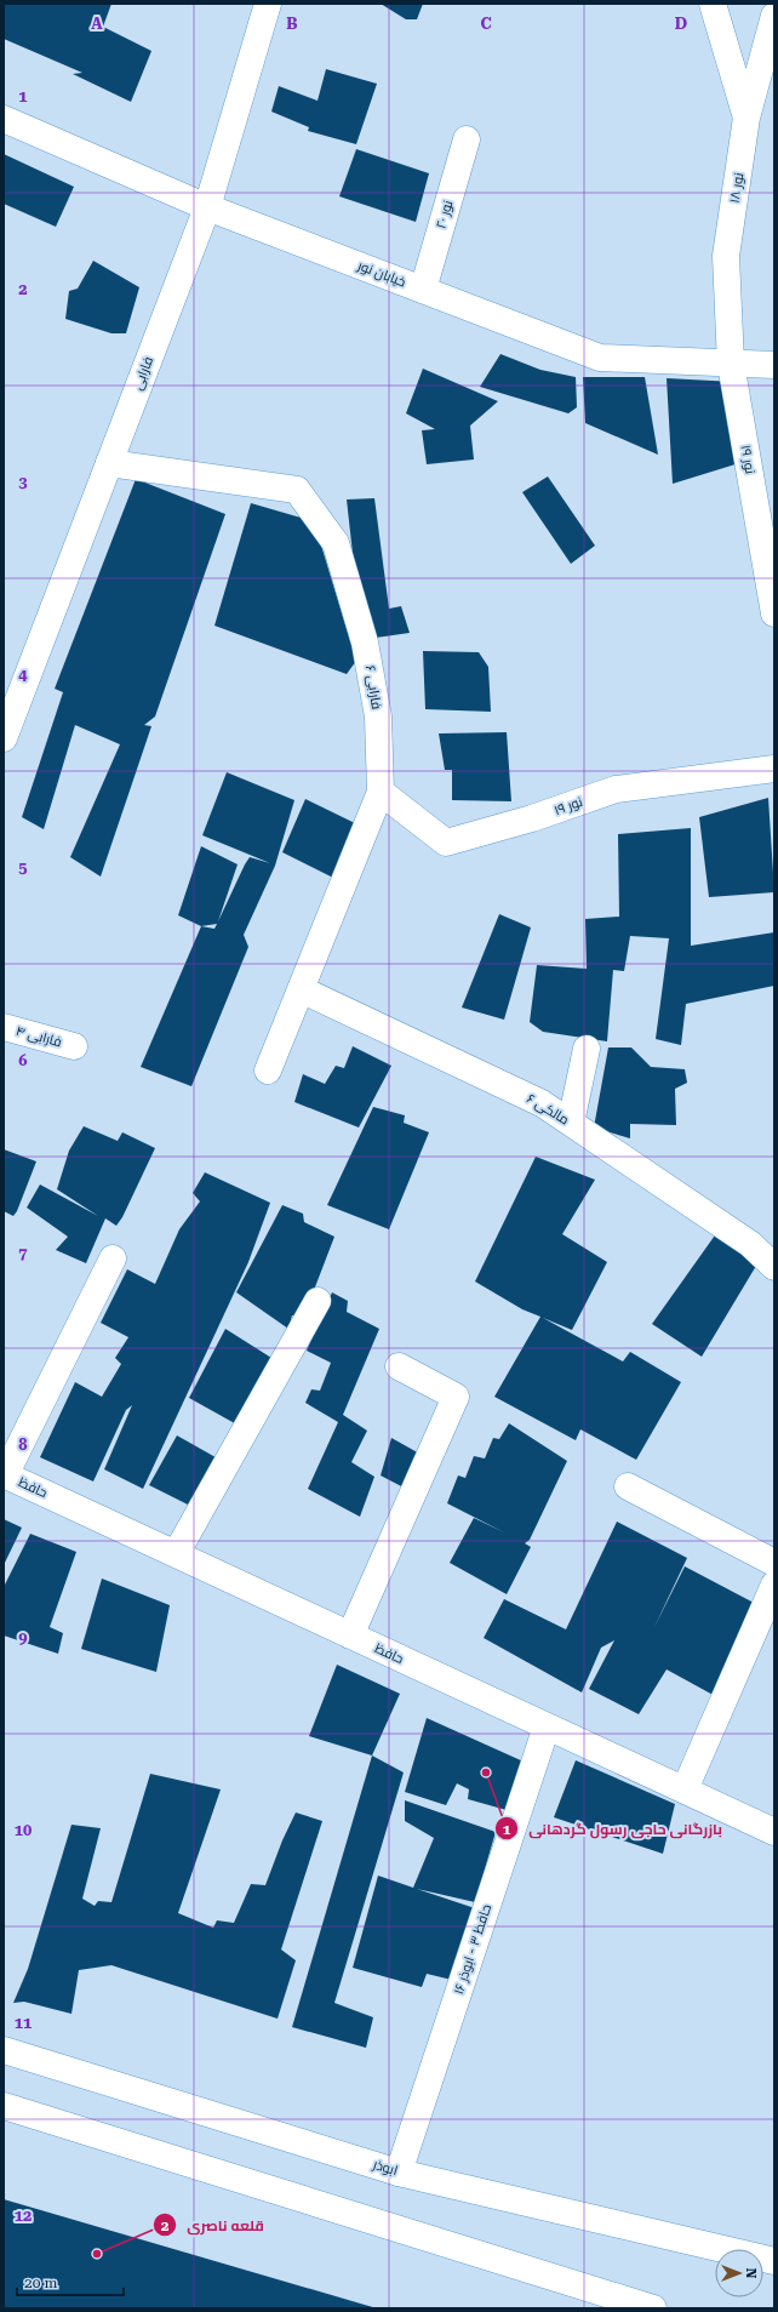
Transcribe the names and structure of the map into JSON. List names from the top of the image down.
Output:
{
  "streets": {
    "street": [
      "نور ۱۸",
      "نور ۲۰",
      "خیابان نور",
      "فارابی",
      "نور ۱۹",
      "فارابی ۶",
      "فارابی ۴",
      "مالکی ۶",
      "حافظ",
      "حافظ ۳ - ابوذر ۱۶",
      "ابوذر"
    ]
  },
  "crossings": [
    ["نور ۱۸", "خیابان نور"],
    ["نور ۱۸", "نور ۱۹"],
    ["نور ۲۰", "خیابان نور"],
    ["خیابان نور", "فارابی"],
    ["خیابان نور", "نور ۱۹"],
    ["فارابی", "فارابی ۶"],
    ["نور ۱۹", "فارابی ۶"],
    ["فارابی ۶", "مالکی ۶"],
    ["حافظ", "حافظ ۳ - ابوذر ۱۶"],
    ["حافظ ۳ - ابوذر ۱۶", "ابوذر"]
  ],
  "places": ["بازرگانی حاجی رسول گردهانی", "قلعه ناصری"],
  "scale_bar": "20 m",
  "north": "right",
  "grid": {
    "columns": [
      "A",
      "B",
      "C",
      "D"
    ],
    "rows": [
      "1",
      "2",
      "3",
      "4",
      "5",
      "6",
      "7",
      "8",
      "9",
      "10",
      "11",
      "12"
    ]
  }
}
